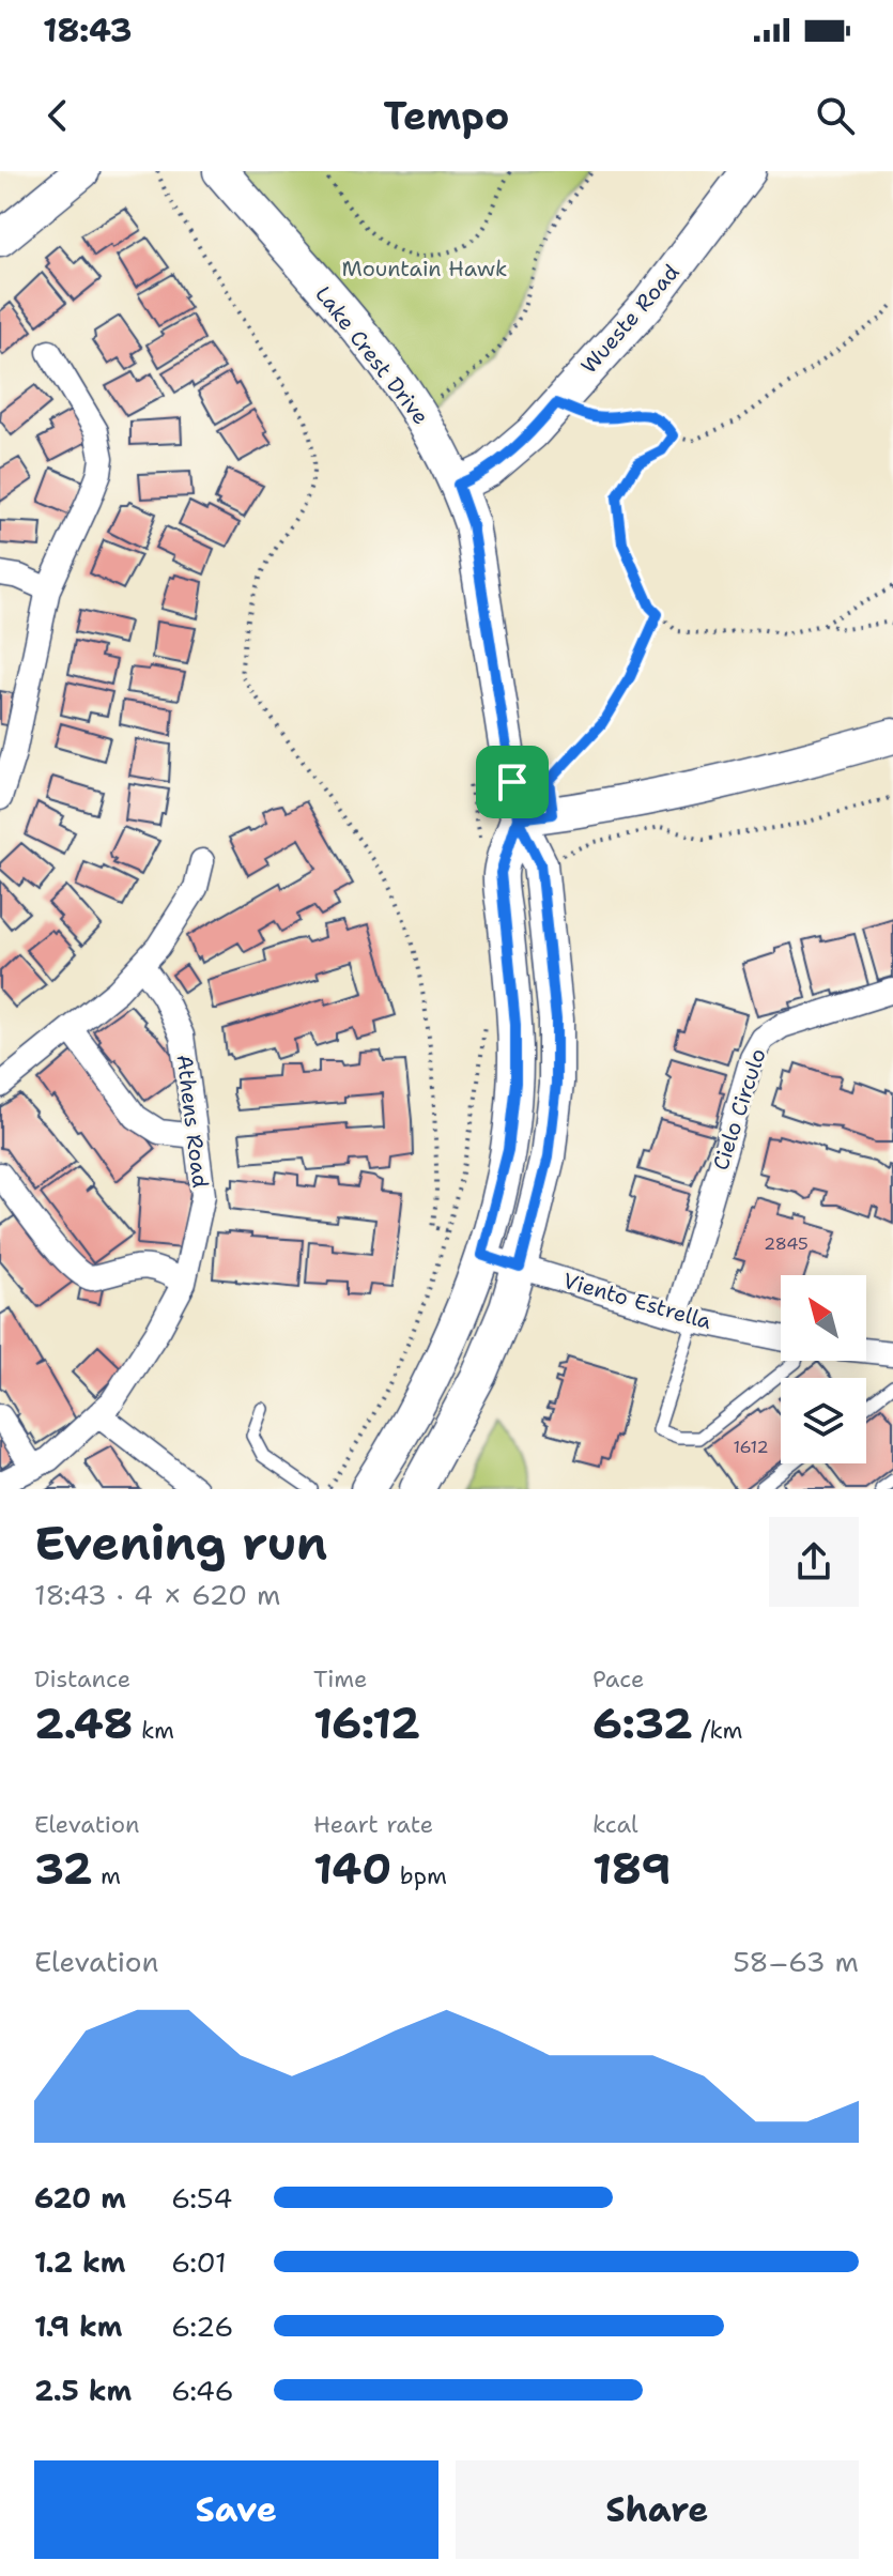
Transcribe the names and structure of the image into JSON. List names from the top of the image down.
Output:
{
  "streets": {
    "main road": ["Wueste Road", "Lake Crest Drive"],
    "street": ["Cielo Circulo", "Athens Road", "Viento Estrella"]
  },
  "crossings": [
    ["Wueste Road", "Lake Crest Drive"],
    ["Lake Crest Drive", "Viento Estrella"],
    ["Cielo Circulo", "Viento Estrella"]
  ],
  "parks": ["Mountain Hawk"],
  "house_numbers": ["2845", "1612"],
  "north": "top left",
  "page": {
    "status": "18:43",
    "header": "Tempo",
    "heading": ["Evening run", "18:43 · 4 × 620 m"],
    "stats": [
      ["Distance", "2.48 km"],
      ["Time", "16:12"],
      ["Pace", "6:32 /km"],
      ["Elevation", "32 m"],
      ["Heart rate", "140 bpm"],
      ["kcal", "189"]
    ],
    "chart": ["Elevation", "58–63 m"],
    "list": [
      {
        "name": "620 m",
        "note": "6:54"
      },
      {
        "name": "1.2 km",
        "note": "6:01"
      },
      {
        "name": "1.9 km",
        "note": "6:26"
      },
      {
        "name": "2.5 km",
        "note": "6:46"
      }
    ],
    "buttons": ["Save", "Share"]
  }
}
